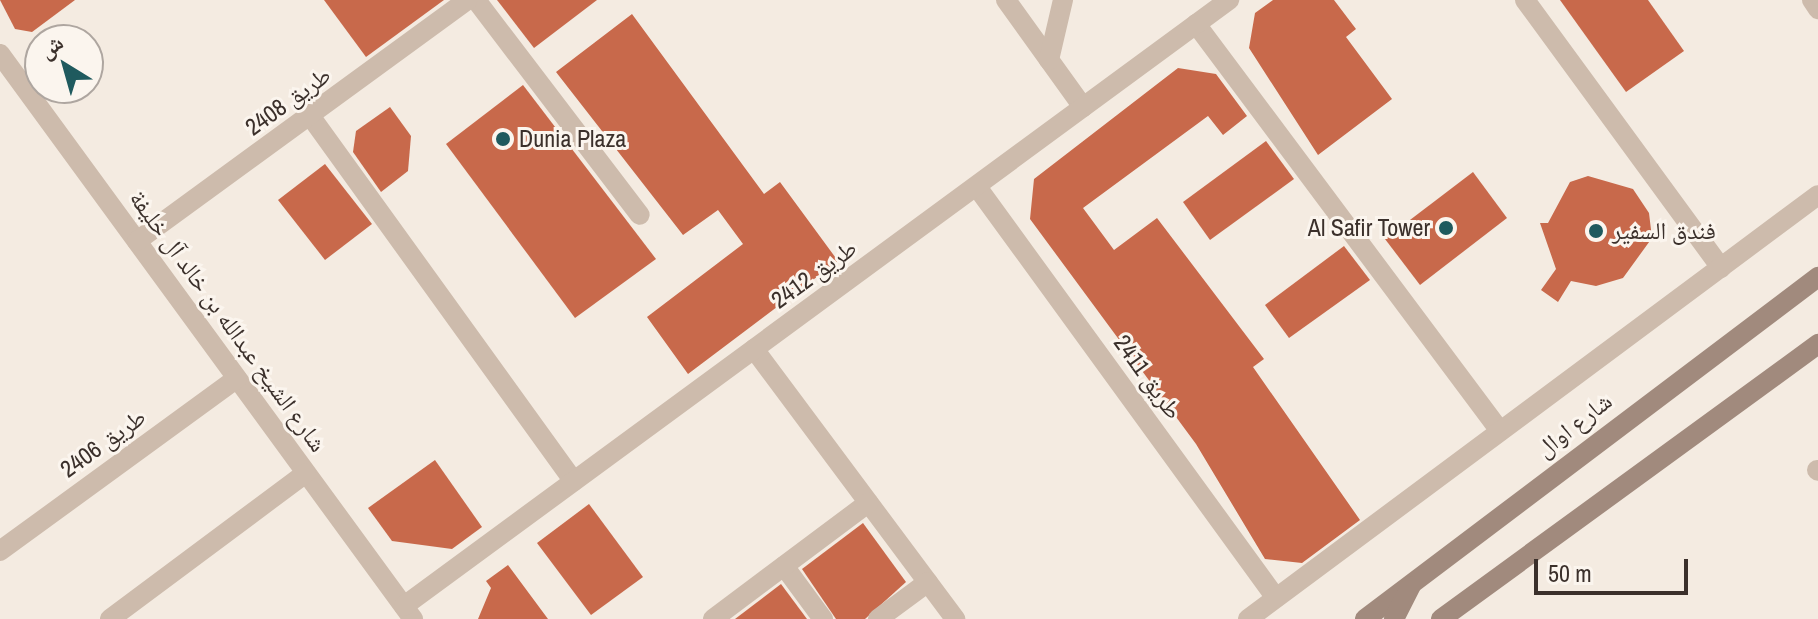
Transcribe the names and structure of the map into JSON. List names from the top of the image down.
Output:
{
  "streets": {
    "main road": ["شارع اوال"],
    "street": [
      "طريق 2408",
      "طريق 2412",
      "شارع الشيخ عبدالله بن خالد آل خليفة",
      "طريق 2411",
      "طريق 2406"
    ]
  },
  "crossings": [
    ["طريق 2408", "شارع الشيخ عبدالله بن خالد آل خليفة"],
    ["طريق 2412", "شارع الشيخ عبدالله بن خالد آل خليفة"],
    ["طريق 2412", "طريق 2411"],
    ["شارع الشيخ عبدالله بن خالد آل خليفة", "طريق 2406"]
  ],
  "places": ["Dunia Plaza", "Al Safir Tower", "فندق السفير"],
  "scale_bar": "50 m",
  "north": "top left"
}
